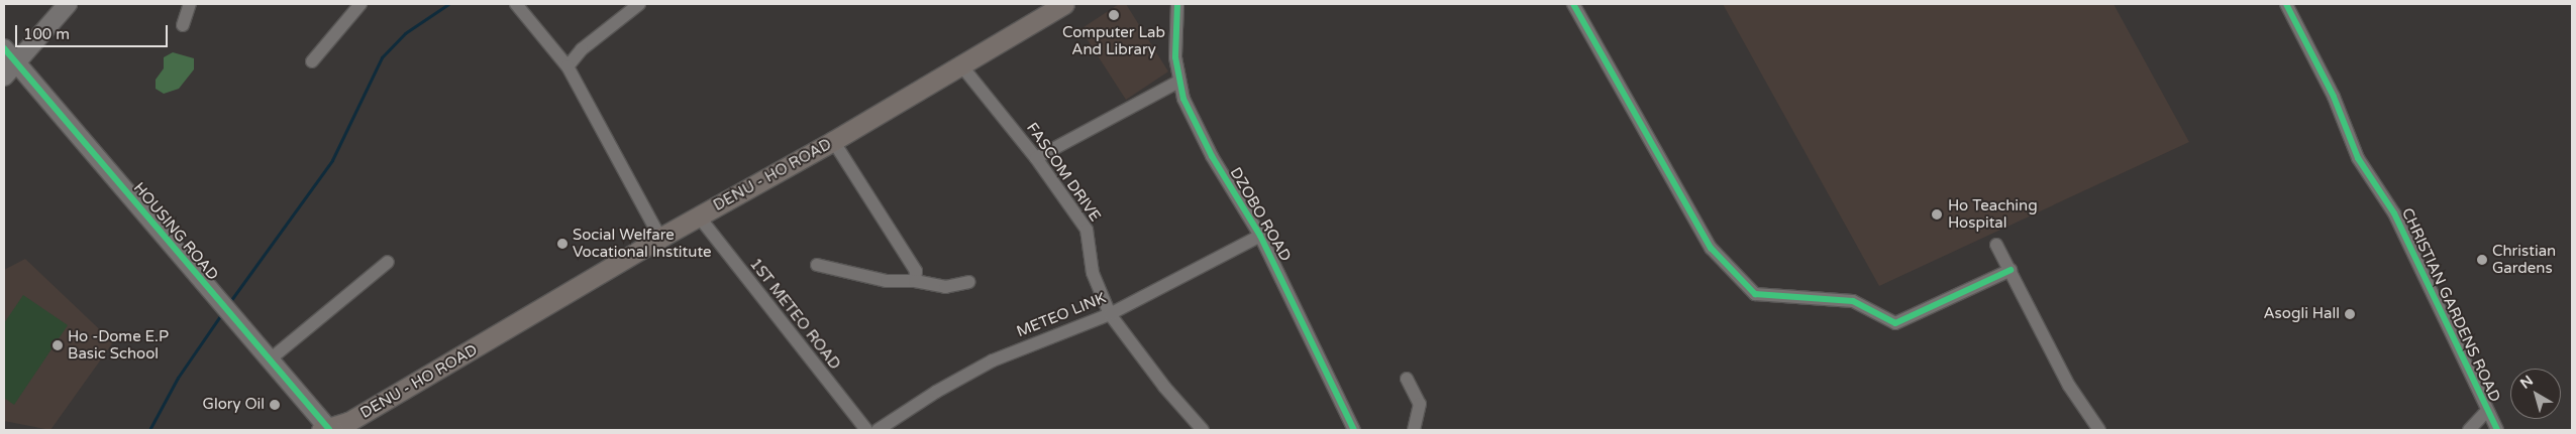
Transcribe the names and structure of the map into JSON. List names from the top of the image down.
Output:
{
  "streets": {
    "main road": ["DENU - HO ROAD"],
    "street": [
      "FASCOM DRIVE",
      "DZOBO ROAD",
      "HOUSING ROAD",
      "CHRISTIAN GARDENS ROAD",
      "1ST METEO ROAD",
      "METEO LINK"
    ]
  },
  "crossings": [
    ["FASCOM DRIVE", "DENU - HO ROAD"],
    ["FASCOM DRIVE", "METEO LINK"],
    ["DENU - HO ROAD", "HOUSING ROAD"],
    ["DENU - HO ROAD", "1ST METEO ROAD"],
    ["DZOBO ROAD", "METEO LINK"]
  ],
  "places": [
    "Computer Lab And Library",
    "Ho Teaching Hospital",
    "Social Welfare Vocational Institute",
    "Christian Gardens",
    "Asogli Hall",
    "Ho -Dome E.P Basic School",
    "Glory Oil"
  ],
  "scale_bar": "100 m",
  "north": "top left"
}
